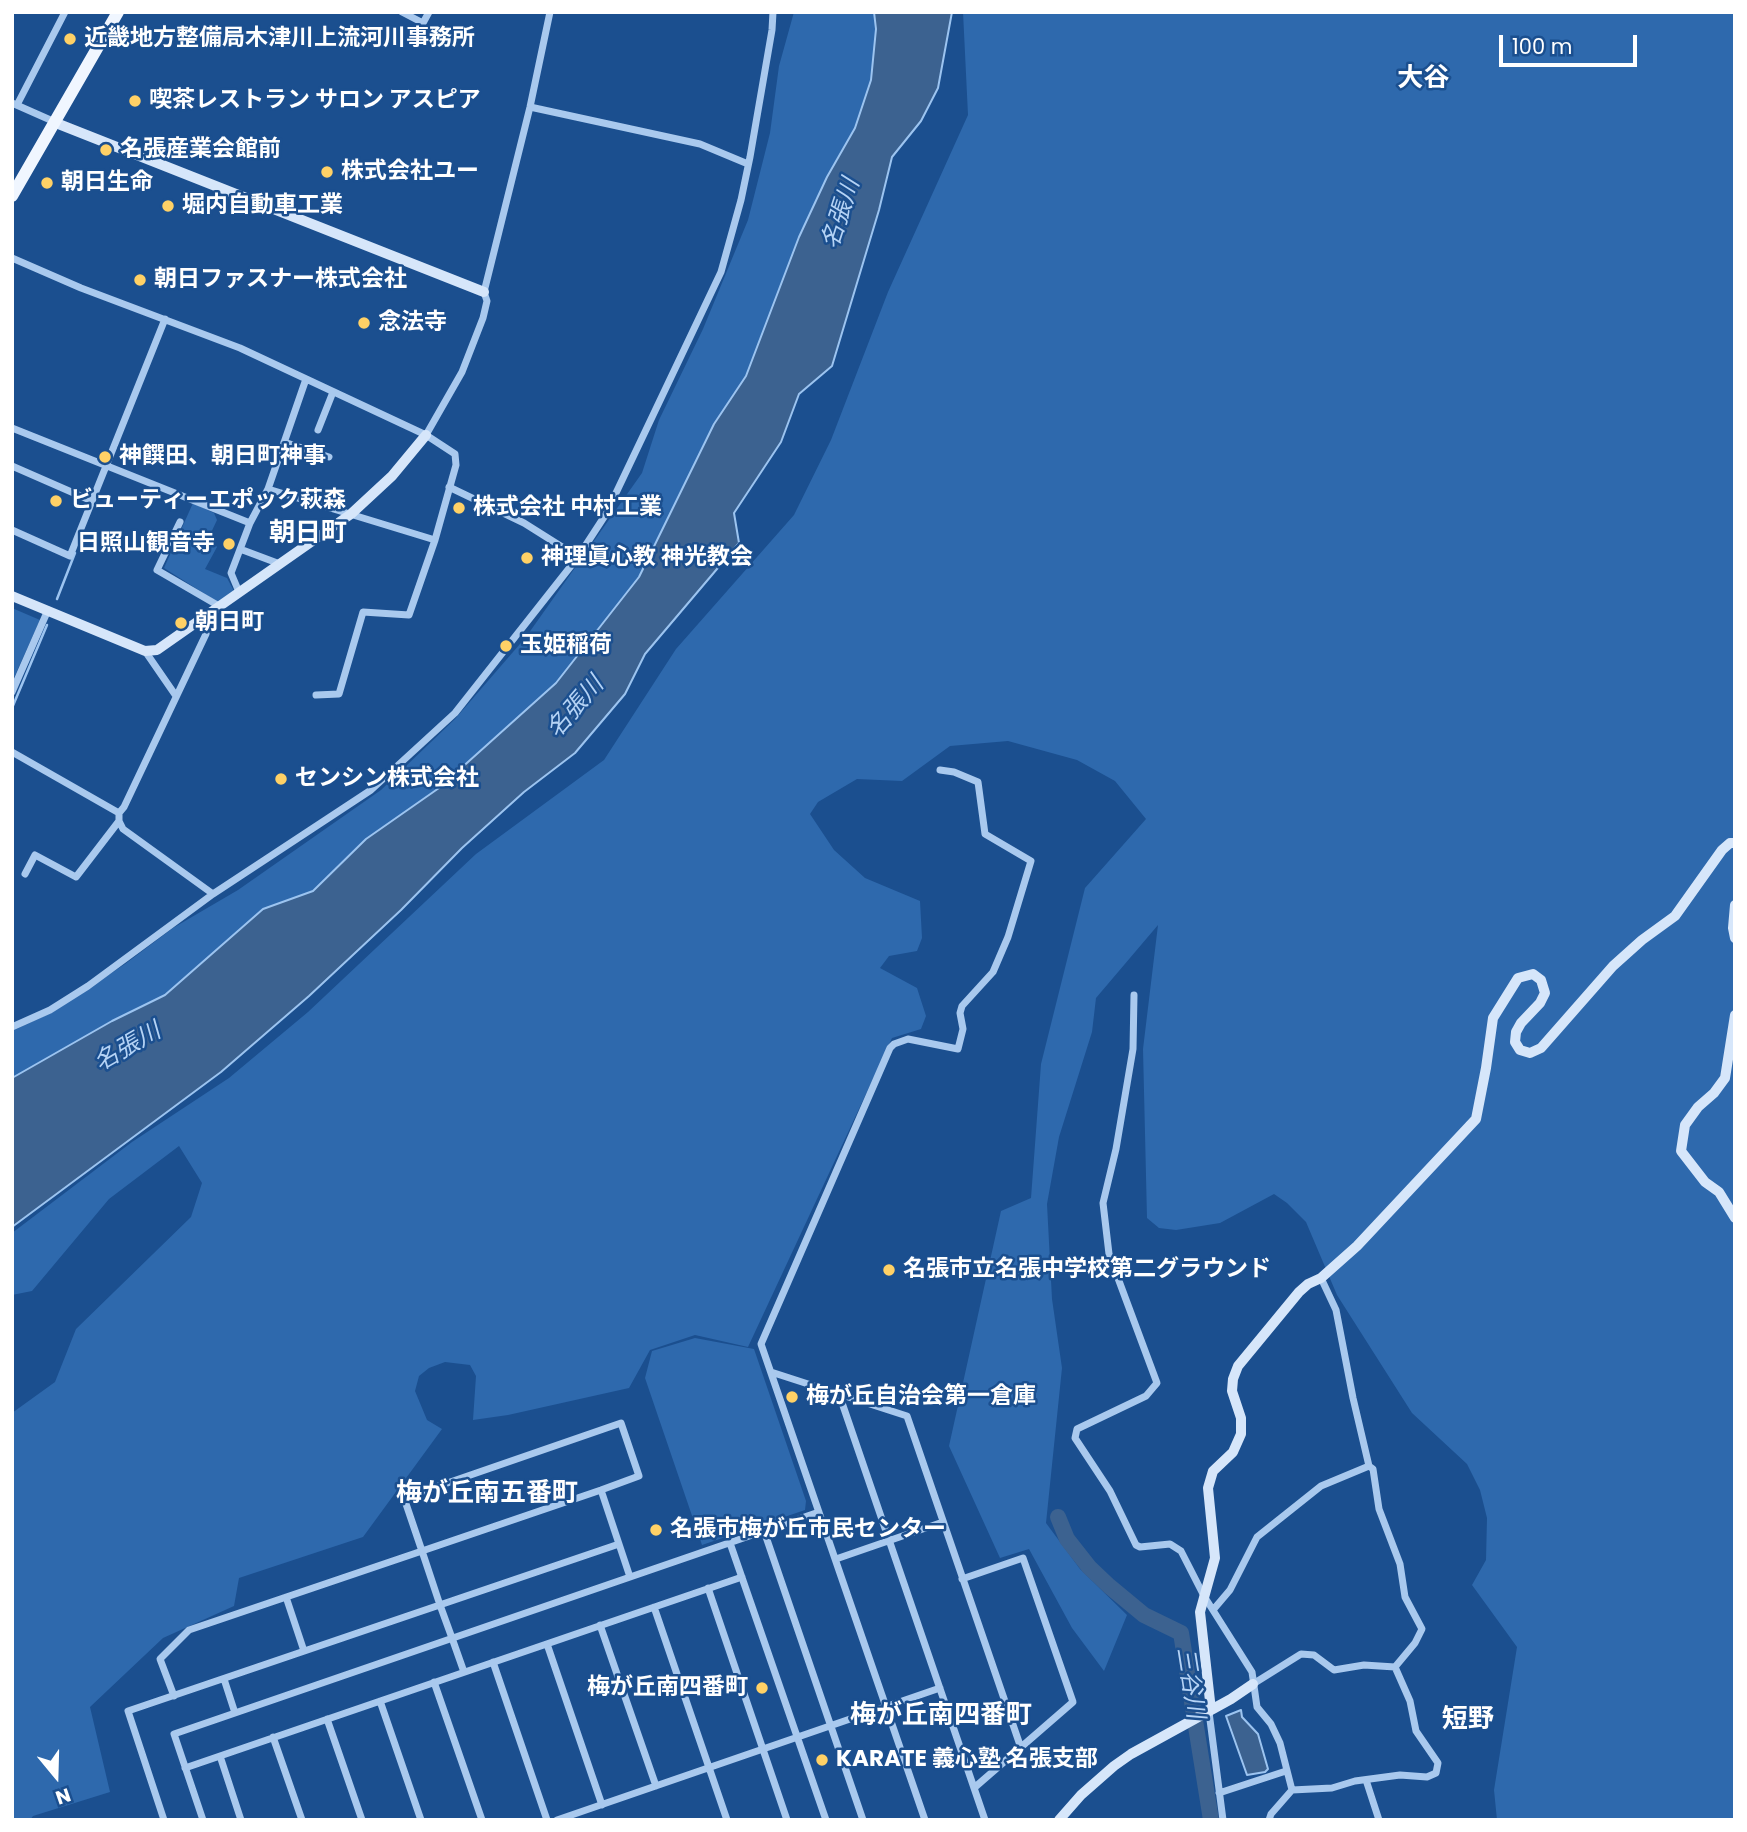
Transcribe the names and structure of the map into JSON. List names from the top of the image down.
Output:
{
  "districts": [
    "大谷",
    "朝日町",
    "梅が丘南五番町",
    "梅が丘南四番町",
    "短野"
  ],
  "water": ["名張川", "三谷川"],
  "places": [
    "近畿地方整備局木津川上流河川事務所",
    "喫茶レストラン サロン アスピア",
    "名張産業会館前",
    "株式会社ユー",
    "朝日生命",
    "堀内自動車工業",
    "朝日ファスナー株式会社",
    "念法寺",
    "神饌田、朝日町神事",
    "ビューティーエポック萩森",
    "株式会社 中村工業",
    "日照山観音寺",
    "神理眞心教 神光教会",
    "朝日町",
    "玉姫稲荷",
    "センシン株式会社",
    "名張市立名張中学校第二グラウンド",
    "梅が丘自治会第一倉庫",
    "名張市梅が丘市民センター",
    "梅が丘南四番町",
    "KARATE 義心塾 名張支部"
  ],
  "scale_bar": "100 m",
  "north": "bottom"
}
